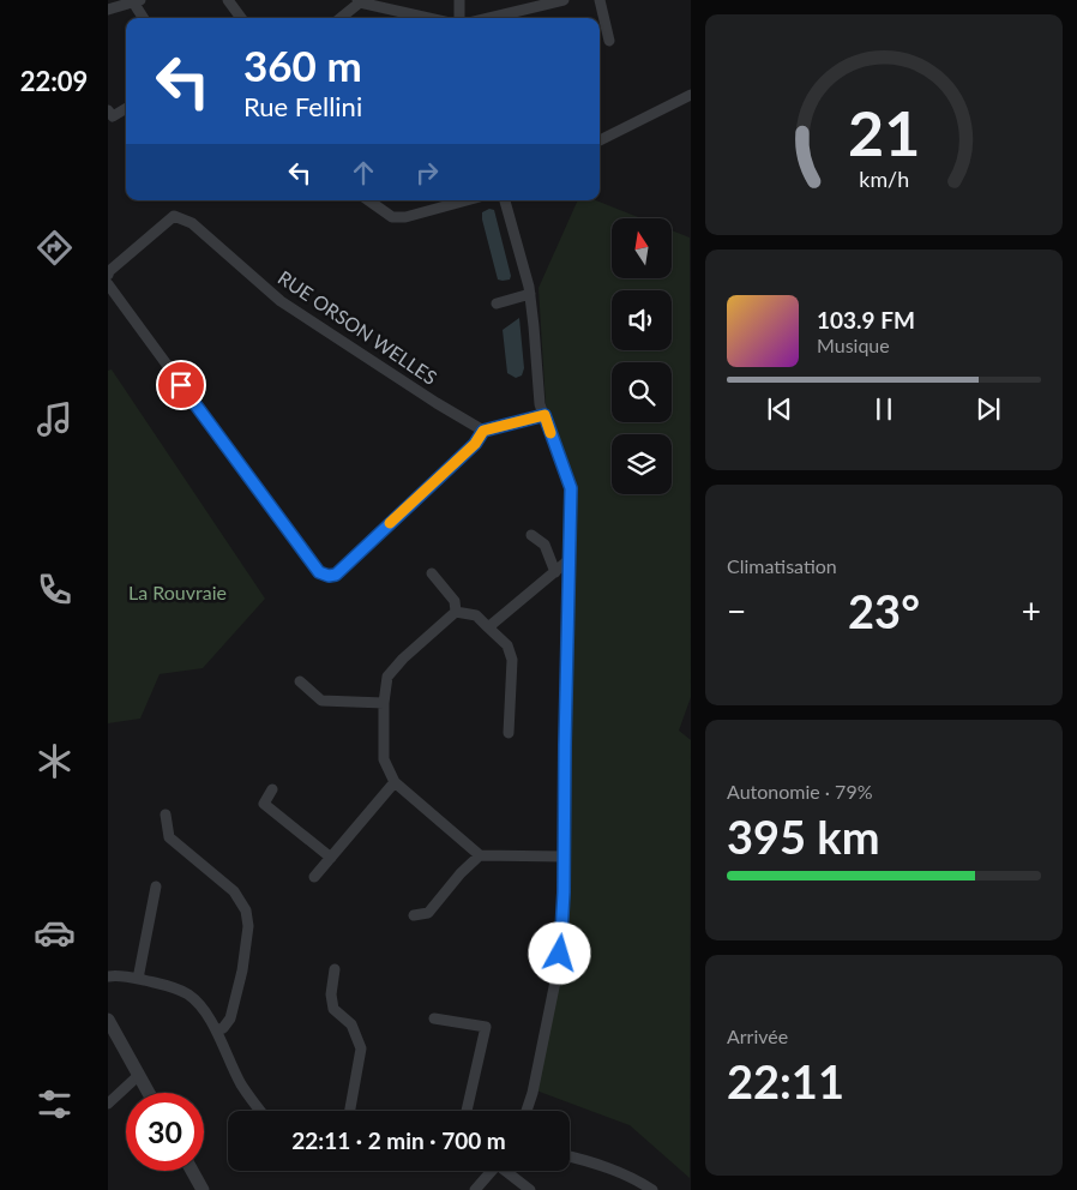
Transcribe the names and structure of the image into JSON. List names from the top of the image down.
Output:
{
  "streets": {
    "street": ["RUE ORSON WELLES"]
  },
  "parks": ["La Rouvraie"],
  "north": "top",
  "page": {
    "tabs": "22:09",
    "turn": ["360 m", "Rue Fellini"],
    "song": ["103.9 FM", "Musique"],
    "tile": [
      "Climatisation",
      ["Autonomie · 79%", "395 km"],
      ["Arrivée", "22:11"]
    ],
    "heat": ["−", "23°", "+"],
    "limit": "30",
    "trip": "22:11 · 2 min · 700 m",
    "gauge": ["21", "km/h"]
  }
}
